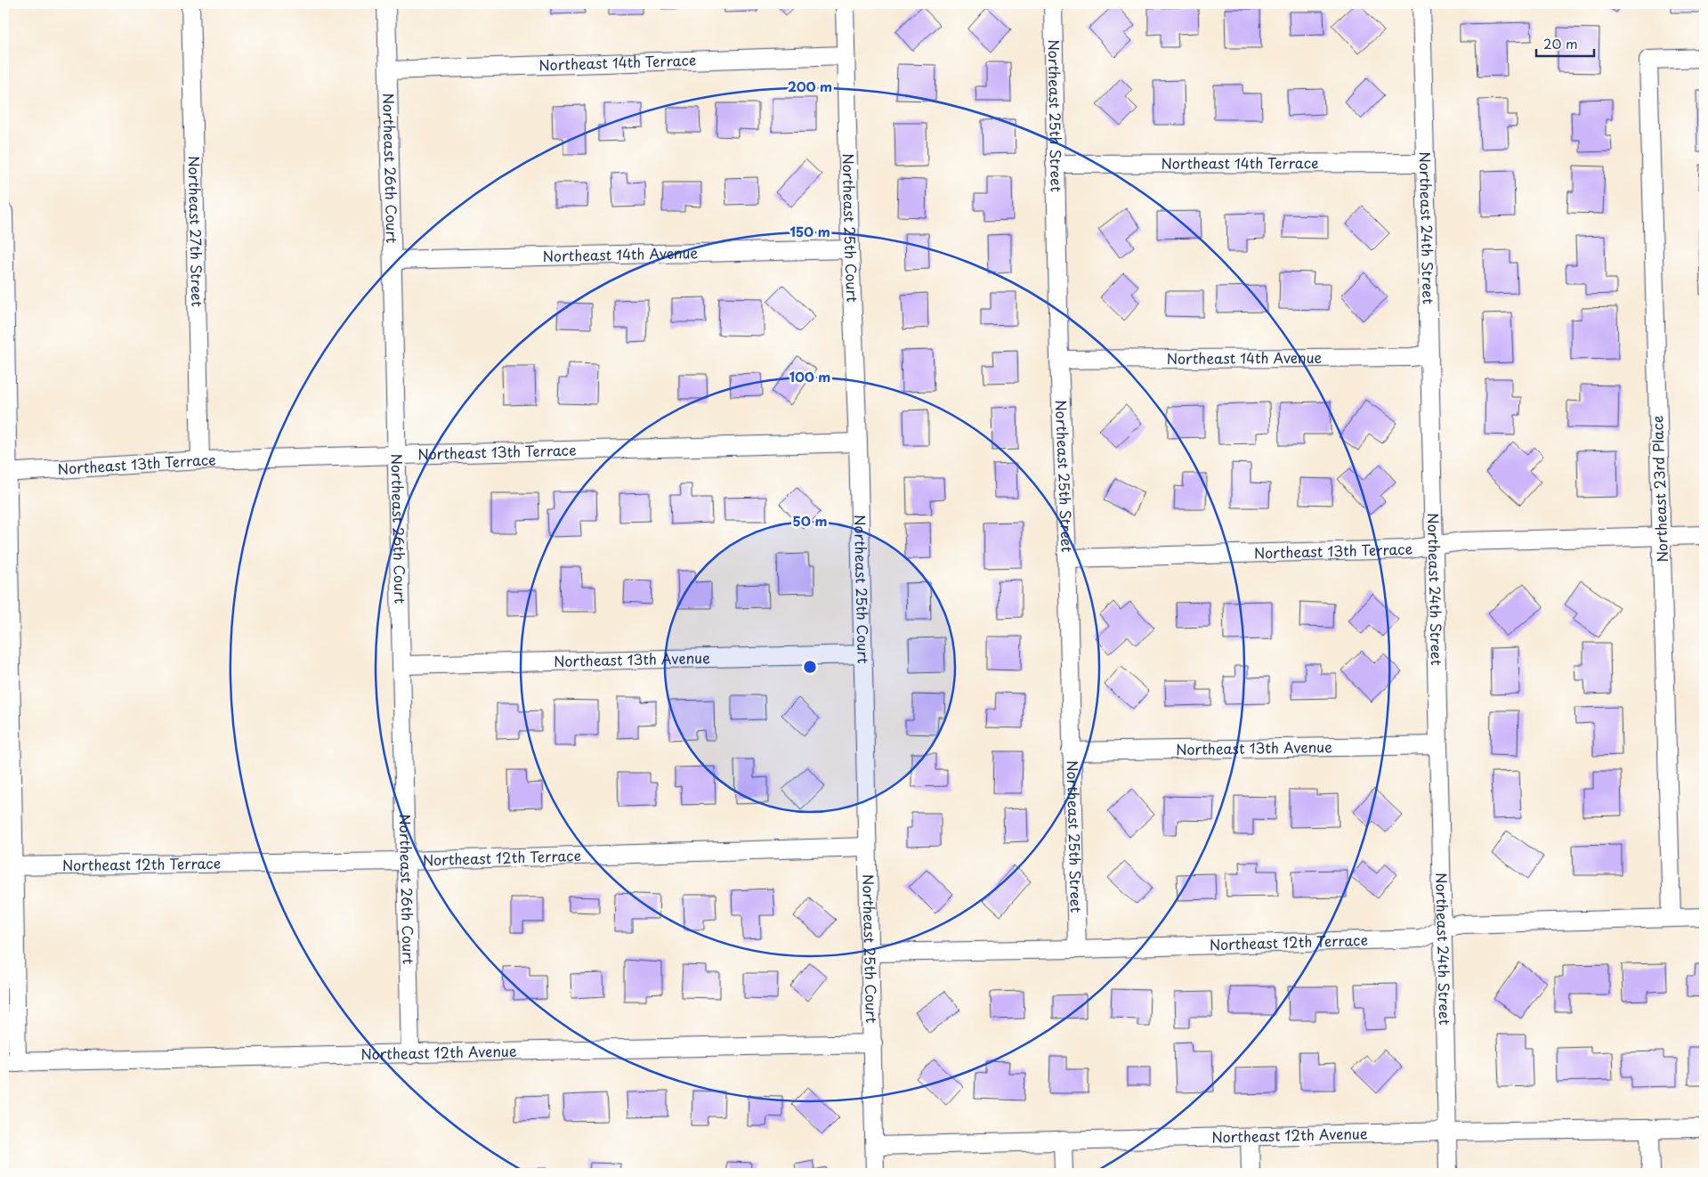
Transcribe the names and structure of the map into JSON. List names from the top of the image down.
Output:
{
  "streets": {
    "street": [
      "Northeast 14th Terrace",
      "Northeast 25th Street",
      "Northeast 26th Court",
      "Northeast 25th Court",
      "Northeast 24th Street",
      "Northeast 27th Street",
      "Northeast 14th Avenue",
      "Northeast 13th Terrace",
      "Northeast 23rd Place",
      "Northeast 13th Avenue",
      "Northeast 12th Terrace",
      "Northeast 12th Avenue"
    ]
  },
  "crossings": [
    ["Northeast 14th Terrace", "Northeast 25th Street"],
    ["Northeast 14th Terrace", "Northeast 26th Court"],
    ["Northeast 14th Terrace", "Northeast 25th Court"],
    ["Northeast 14th Terrace", "Northeast 24th Street"],
    ["Northeast 25th Street", "Northeast 14th Avenue"],
    ["Northeast 25th Street", "Northeast 13th Terrace"],
    ["Northeast 25th Street", "Northeast 13th Avenue"],
    ["Northeast 25th Street", "Northeast 12th Terrace"],
    ["Northeast 26th Court", "Northeast 14th Avenue"],
    ["Northeast 26th Court", "Northeast 13th Terrace"],
    ["Northeast 26th Court", "Northeast 13th Avenue"],
    ["Northeast 26th Court", "Northeast 12th Terrace"],
    ["Northeast 26th Court", "Northeast 12th Avenue"],
    ["Northeast 25th Court", "Northeast 14th Avenue"],
    ["Northeast 25th Court", "Northeast 13th Terrace"],
    ["Northeast 25th Court", "Northeast 13th Avenue"],
    ["Northeast 25th Court", "Northeast 12th Terrace"],
    ["Northeast 25th Court", "Northeast 12th Avenue"],
    ["Northeast 24th Street", "Northeast 14th Avenue"],
    ["Northeast 24th Street", "Northeast 13th Terrace"],
    ["Northeast 24th Street", "Northeast 13th Avenue"],
    ["Northeast 24th Street", "Northeast 12th Terrace"],
    ["Northeast 24th Street", "Northeast 12th Avenue"],
    ["Northeast 27th Street", "Northeast 13th Terrace"],
    ["Northeast 13th Terrace", "Northeast 23rd Place"],
    ["Northeast 23rd Place", "Northeast 12th Terrace"]
  ],
  "scale_bar": "20 m",
  "rings": [
    "200 m",
    "150 m",
    "100 m",
    "50 m"
  ]
}
